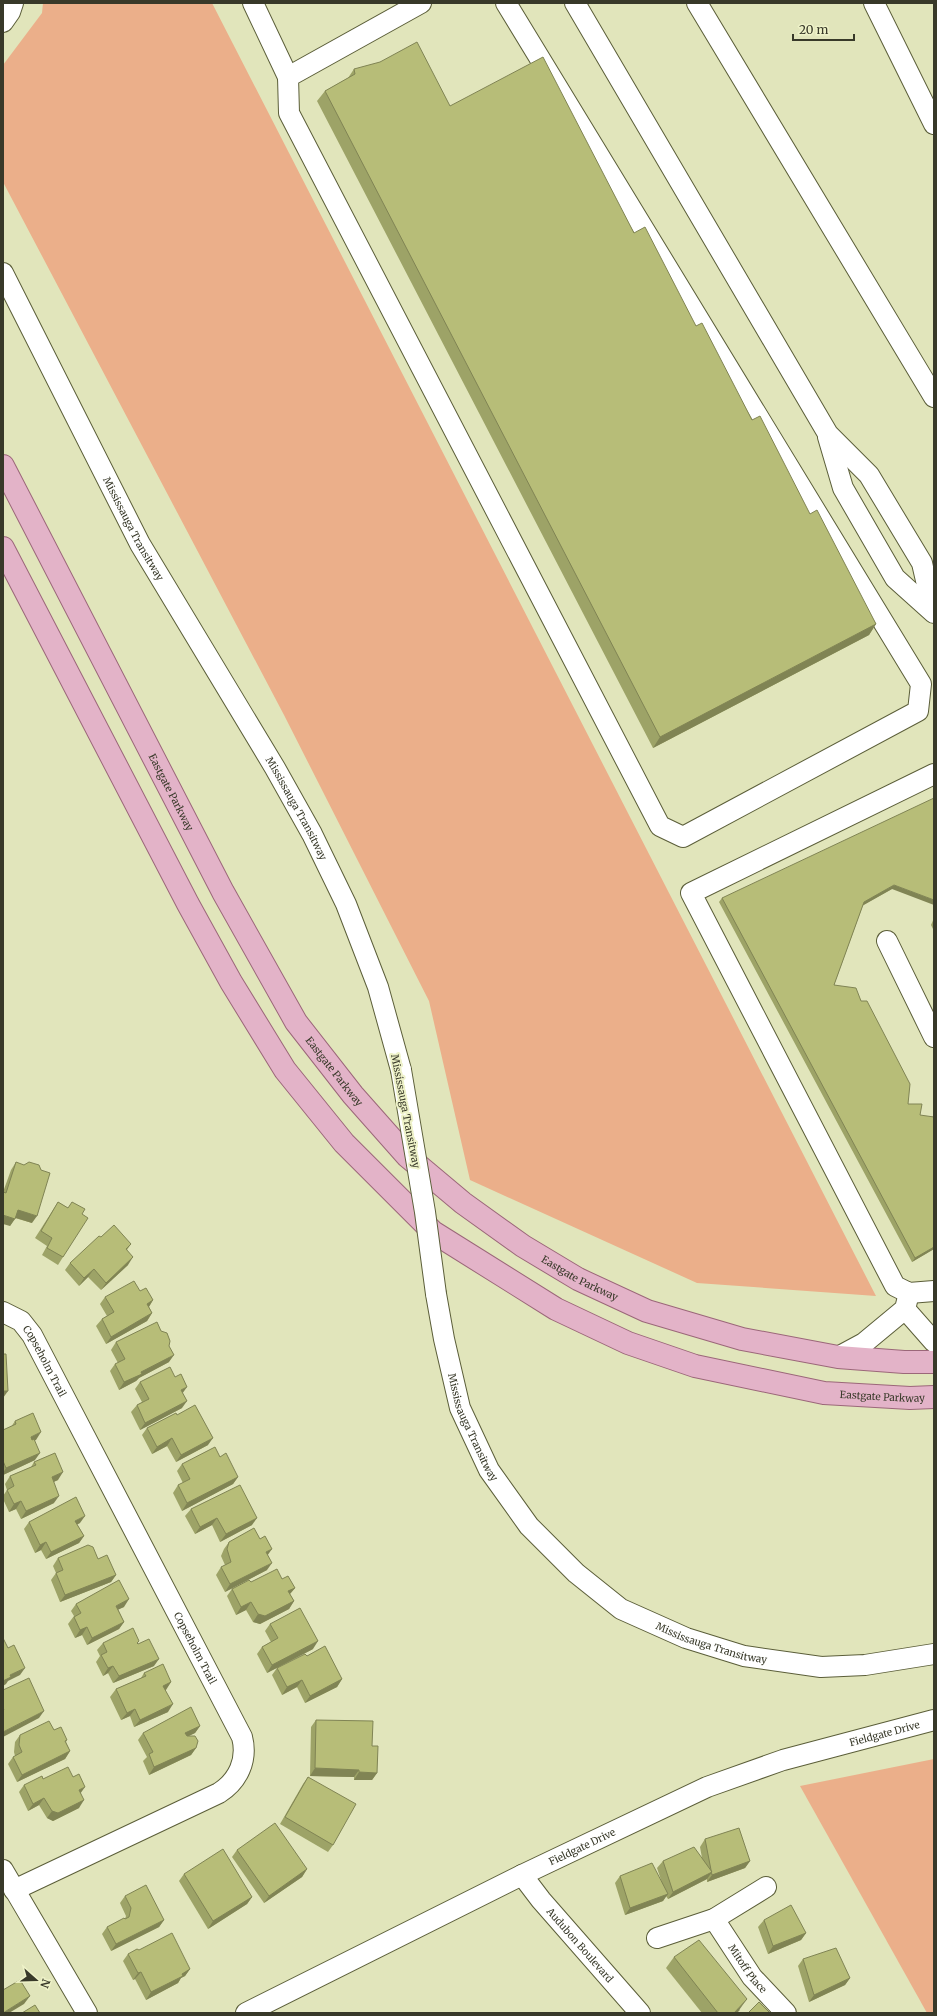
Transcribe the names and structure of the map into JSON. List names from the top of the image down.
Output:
{
  "streets": {
    "main road": ["Eastgate Parkway"],
    "street": [
      "Mississauga Transitway",
      "Copseholm Trail",
      "Fieldgate Drive",
      "Audubon Boulevard",
      "Mitoff Place"
    ]
  },
  "crossings": [
    ["Fieldgate Drive", "Audubon Boulevard"]
  ],
  "scale_bar": "20 m",
  "north": "right"
}
